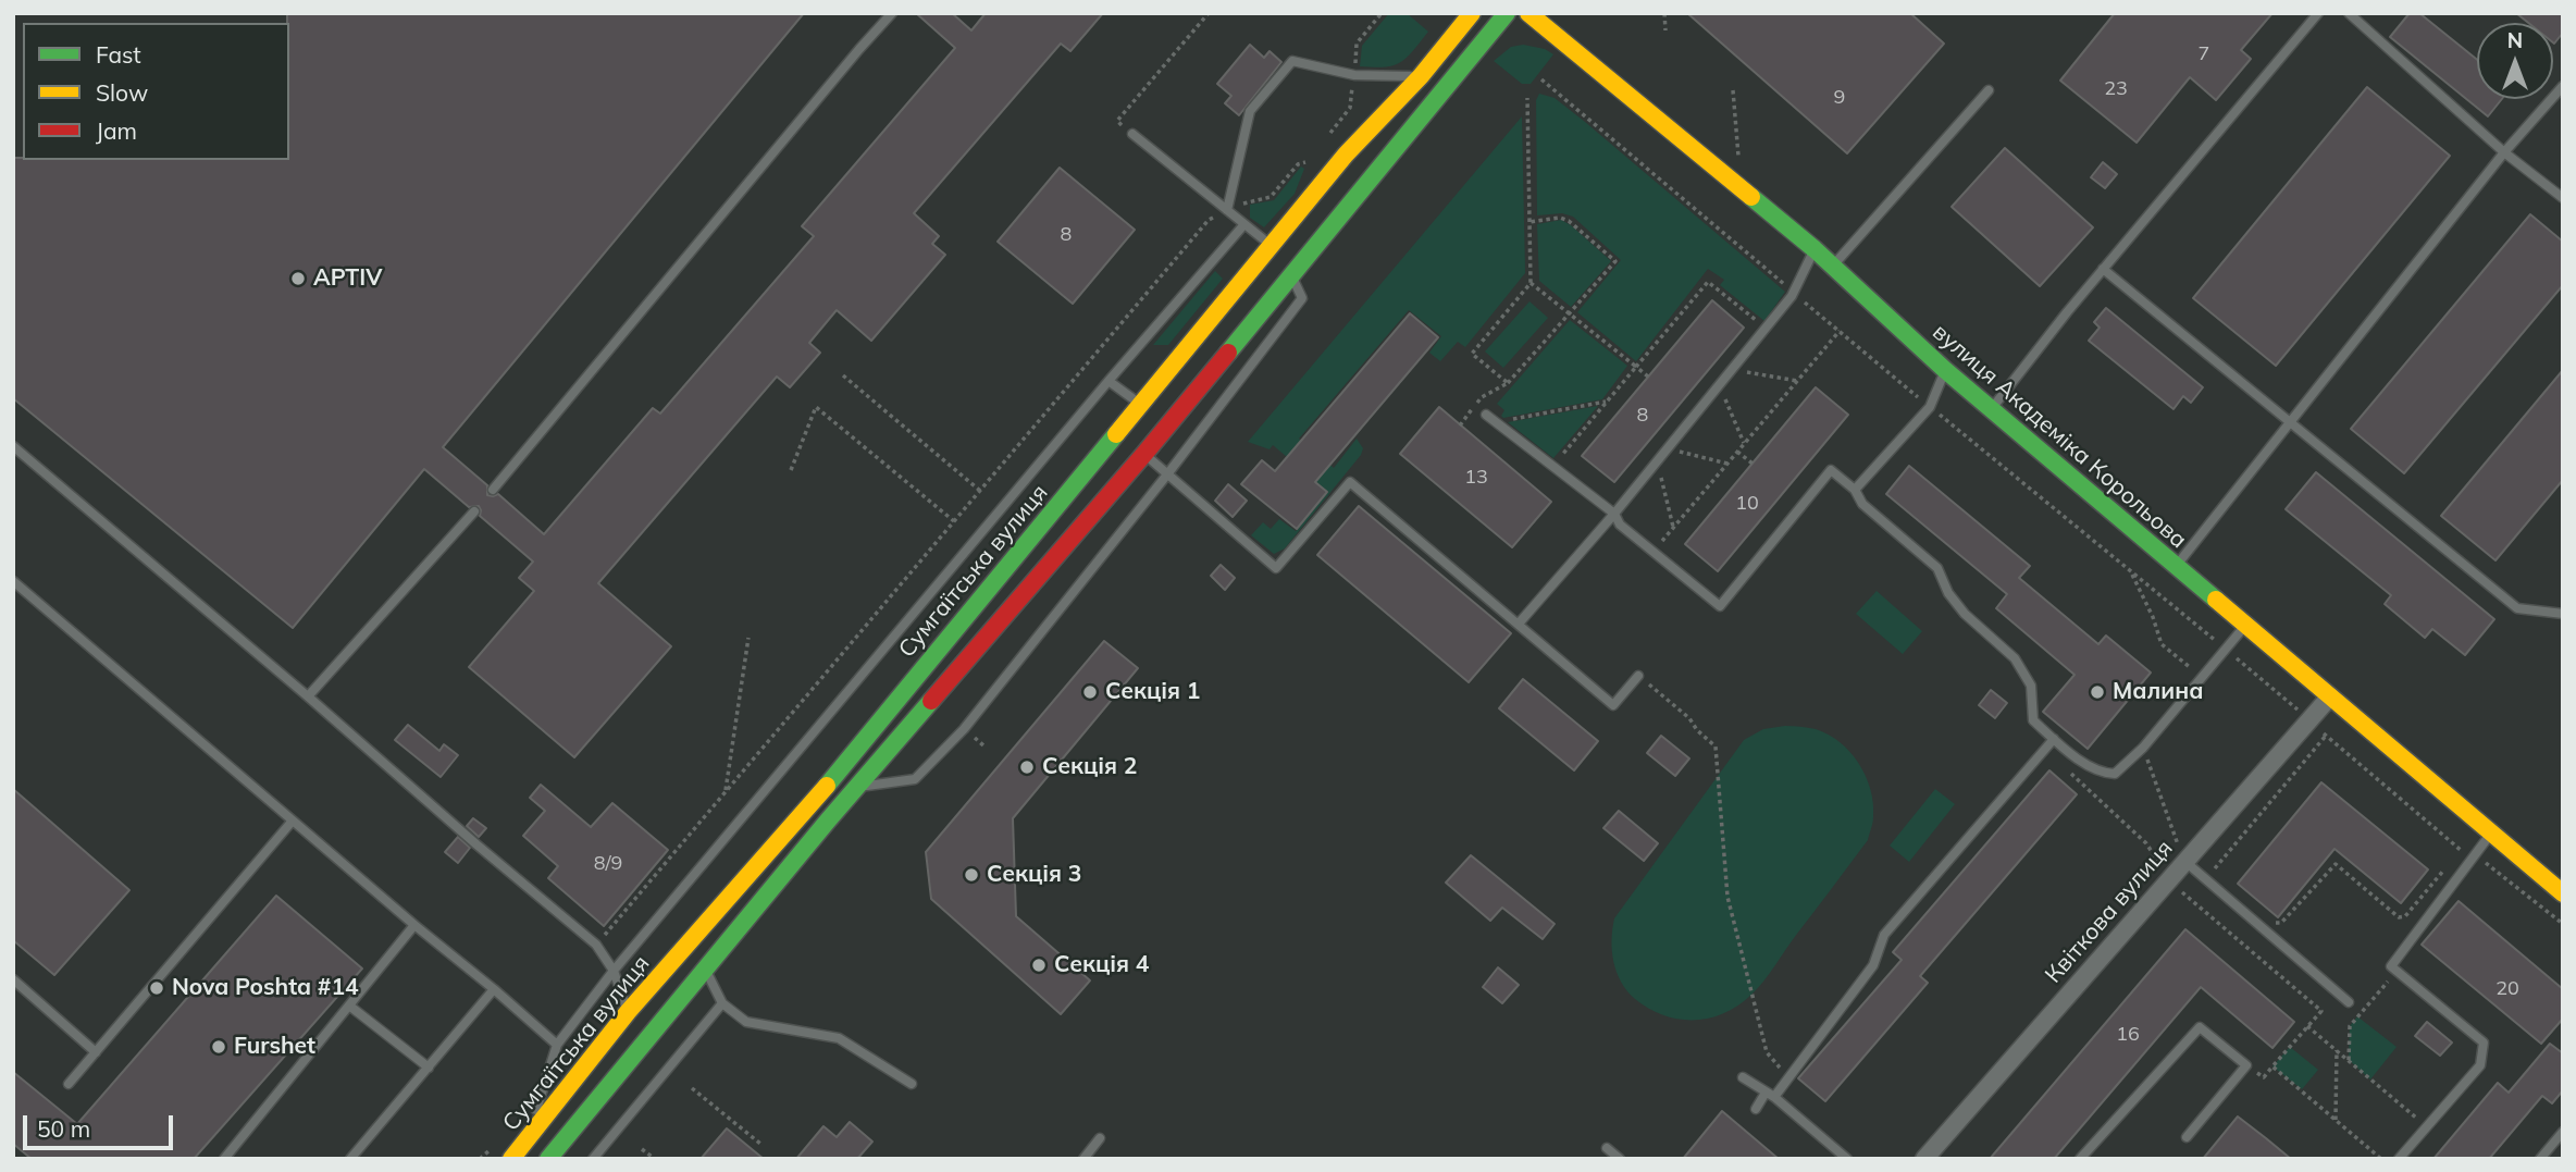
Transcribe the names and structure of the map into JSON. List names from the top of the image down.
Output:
{
  "streets": {
    "main road": ["вулиця Академіка Корольова", "Сумгаїтська вулиця"],
    "street": ["Квіткова вулиця"]
  },
  "crossings": [
    ["вулиця Академіка Корольова", "Квіткова вулиця"]
  ],
  "places": [
    "APTIV",
    "Секція 1",
    "Малина",
    "Секція 2",
    "Секція 3",
    "Секція 4",
    "Nova Poshta #14",
    "Furshet"
  ],
  "house_numbers": [
    "7",
    "23",
    "9",
    "8",
    "8",
    "13",
    "10",
    "8/9",
    "20",
    "16"
  ],
  "legend": ["Fast", "Slow", "Jam"],
  "scale_bar": "50 m",
  "north": "top"
}
